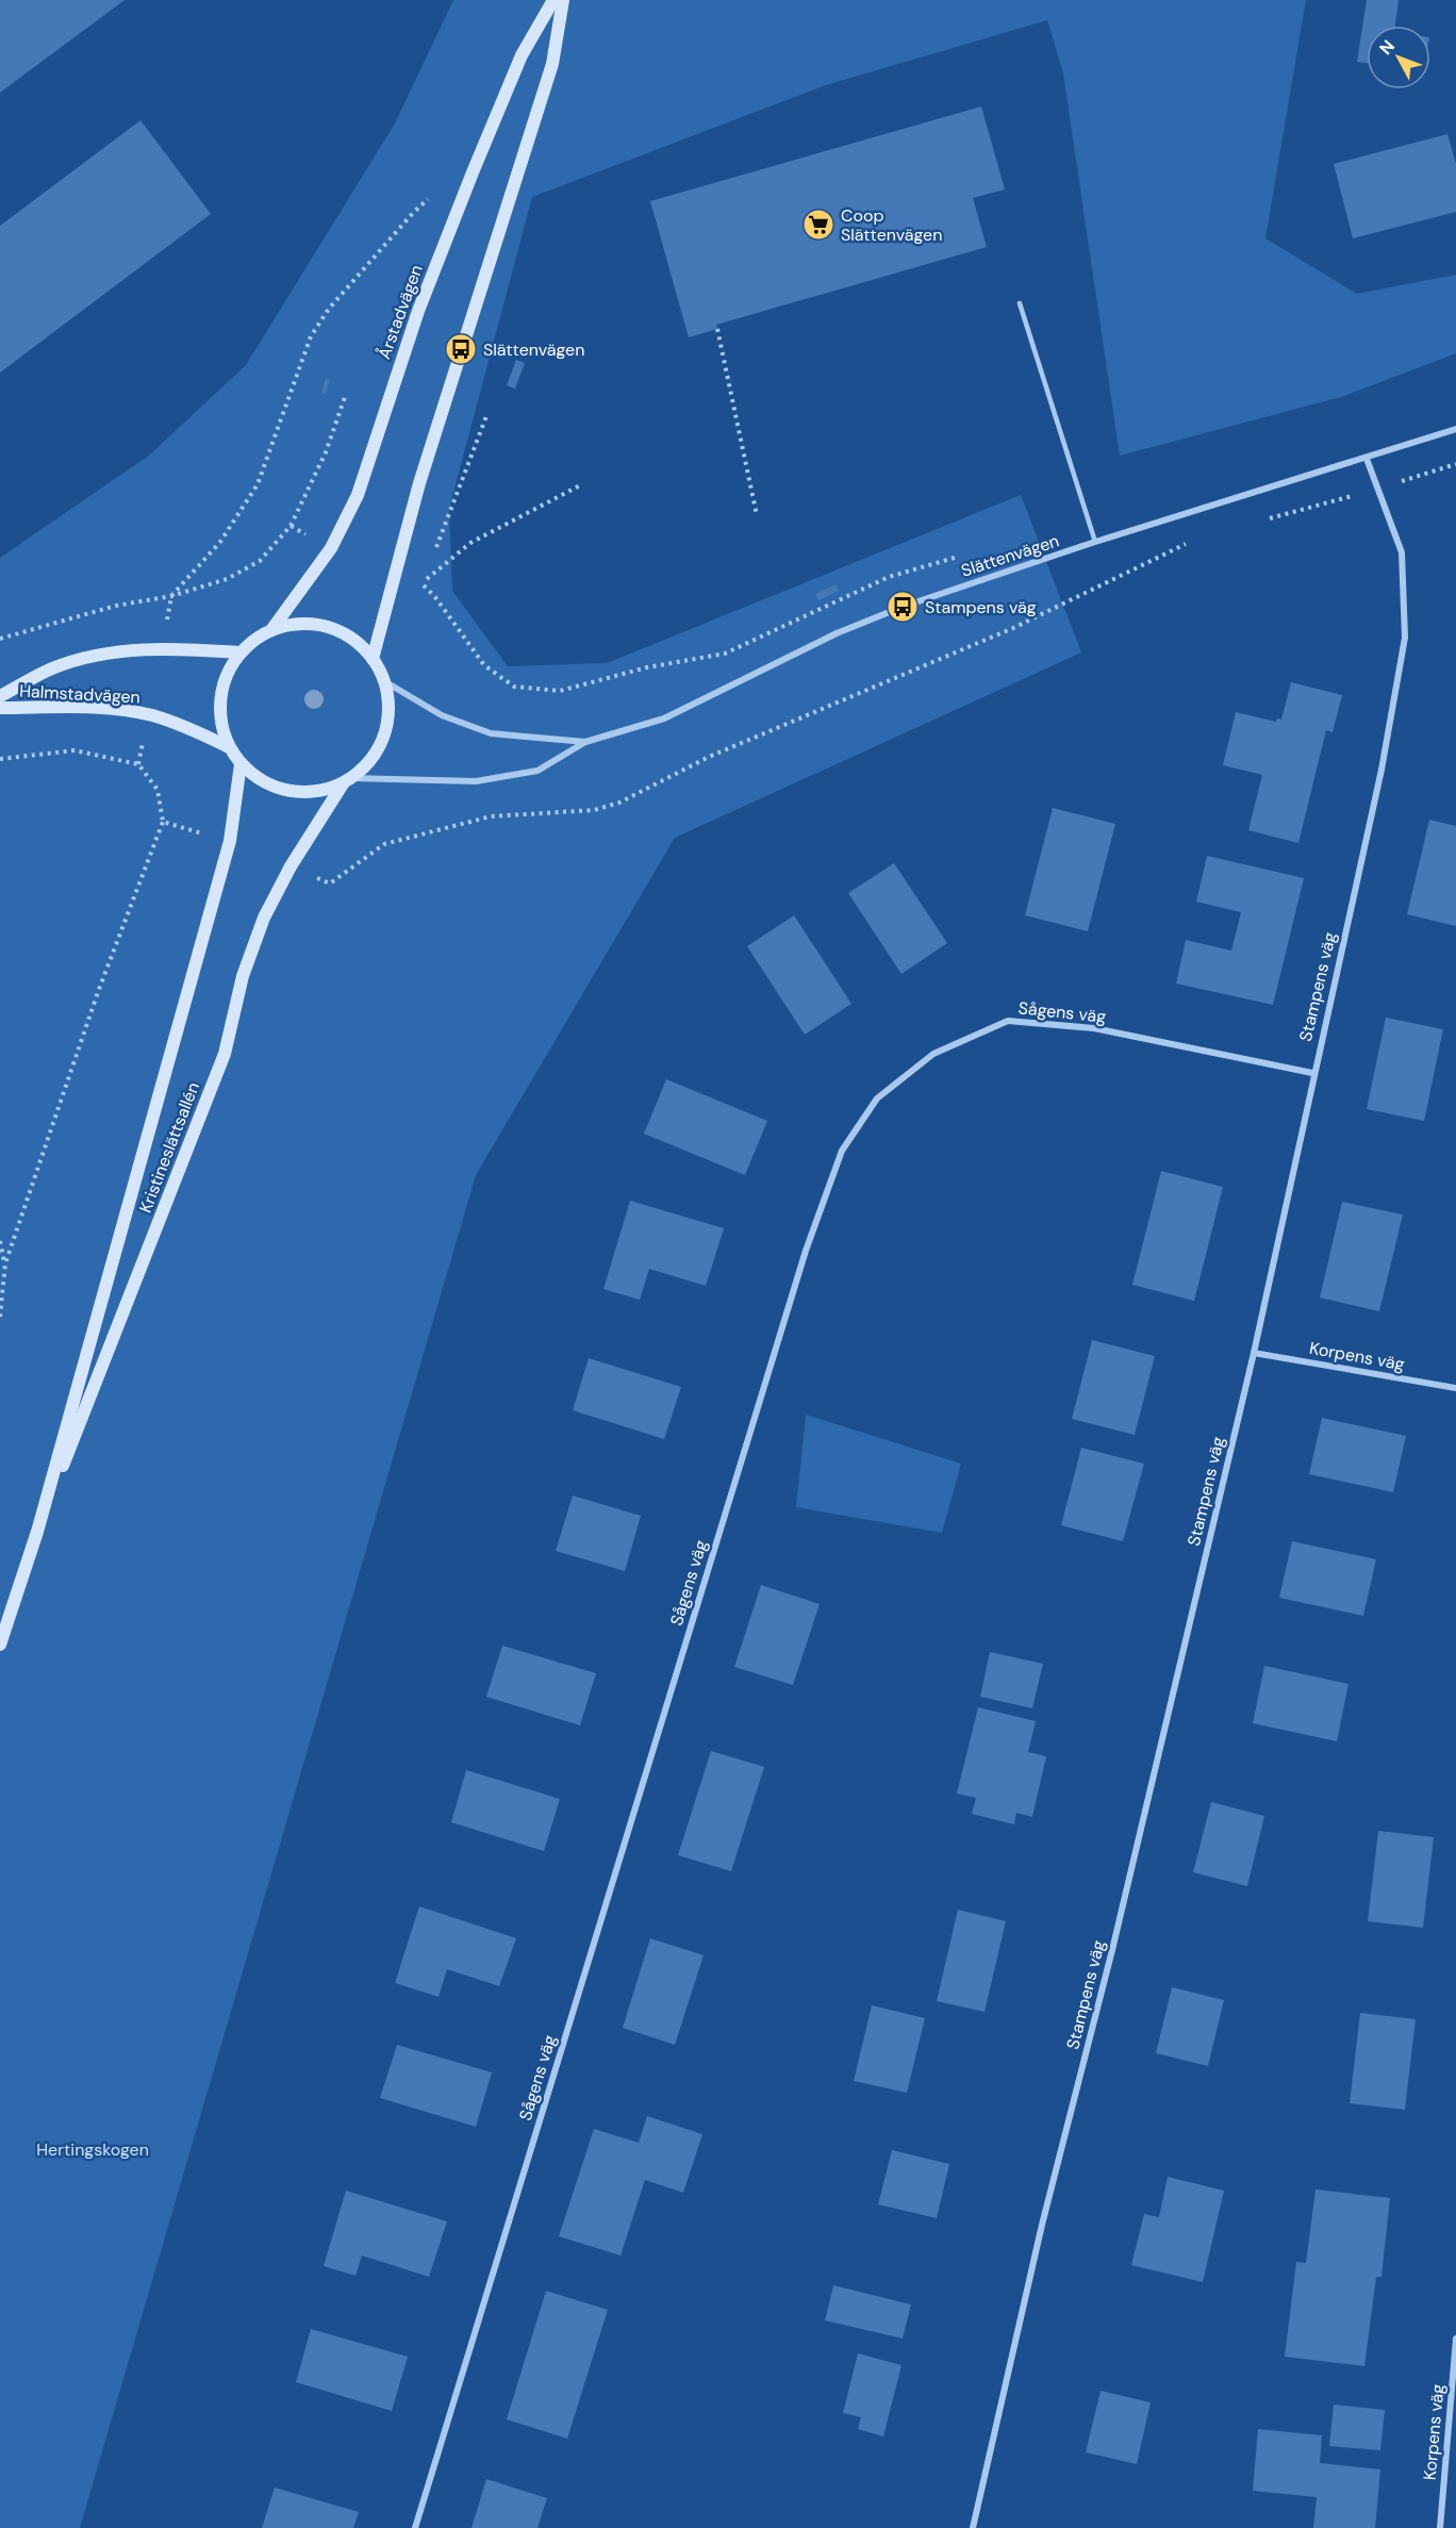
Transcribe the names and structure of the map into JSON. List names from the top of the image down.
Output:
{
  "streets": {
    "main road": ["Årstadvägen", "Halmstadvägen", "Kristineslättsallén"],
    "street": [
      "Slättenvägen",
      "Stampens väg",
      "Sågens väg",
      "Korpens väg"
    ]
  },
  "crossings": [
    ["Årstadvägen", "Slättenvägen"],
    ["Årstadvägen", "Halmstadvägen"],
    ["Årstadvägen", "Kristineslättsallén"],
    ["Slättenvägen", "Halmstadvägen"],
    ["Slättenvägen", "Stampens väg"],
    ["Slättenvägen", "Kristineslättsallén"],
    ["Halmstadvägen", "Kristineslättsallén"],
    ["Stampens väg", "Sågens väg"],
    ["Stampens väg", "Korpens väg"]
  ],
  "parks": ["Hertingskogen"],
  "places": {
    "supermarket": ["Coop Slättenvägen"],
    "bus stop": ["Slättenvägen", "Stampens väg"]
  },
  "north": "top left"
}
